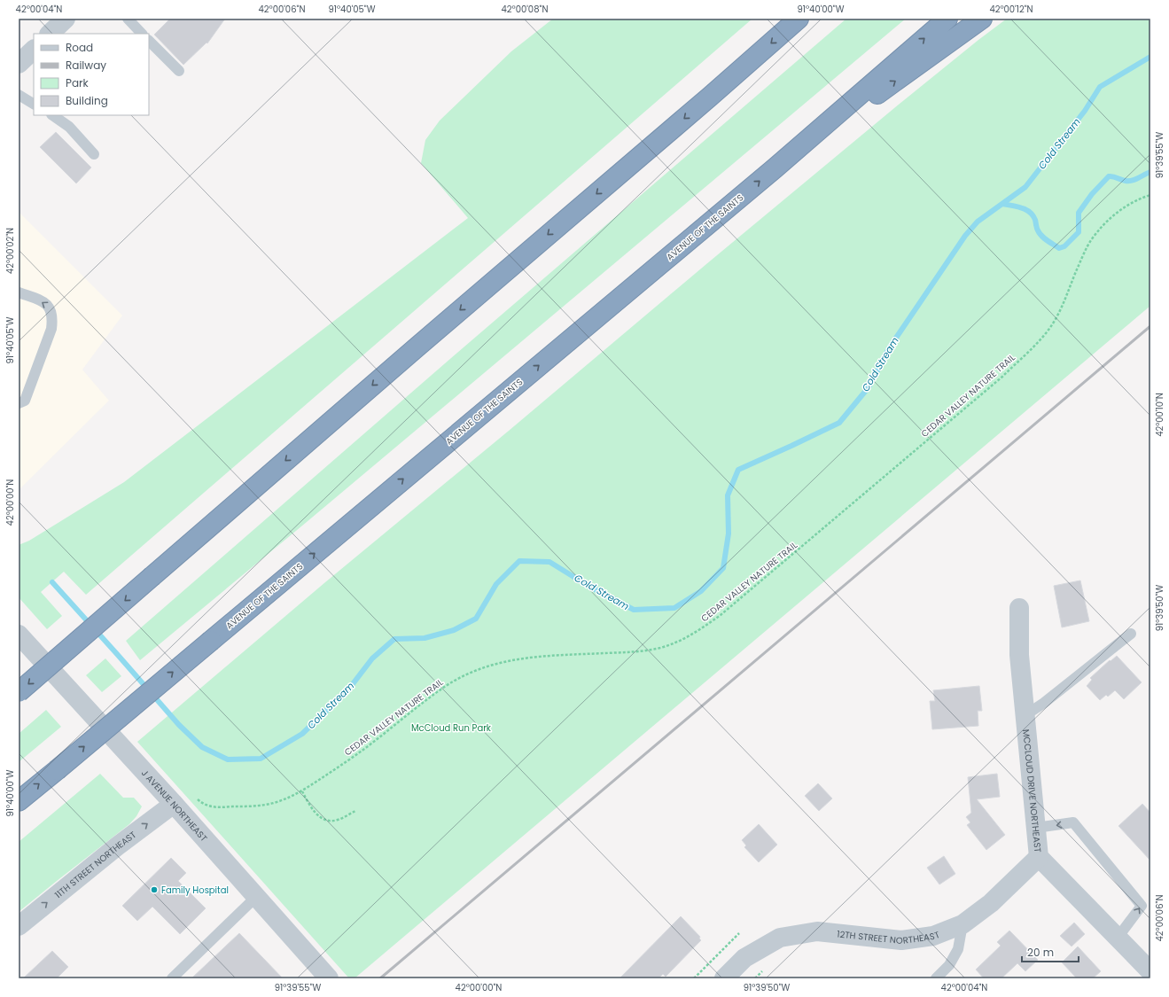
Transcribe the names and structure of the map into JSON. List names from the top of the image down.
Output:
{
  "streets": {
    "highway": ["AVENUE OF THE SAINTS"],
    "street": [
      "MCCLOUD DRIVE NORTHEAST",
      "J AVENUE NORTHEAST",
      "11TH STREET NORTHEAST",
      "12TH STREET NORTHEAST"
    ],
    "path": ["CEDAR VALLEY NATURE TRAIL"]
  },
  "crossings": [
    ["MCCLOUD DRIVE NORTHEAST", "12TH STREET NORTHEAST"],
    ["J AVENUE NORTHEAST", "11TH STREET NORTHEAST"]
  ],
  "one_way": ["11TH STREET NORTHEAST"],
  "water": ["Cold Stream"],
  "parks": ["McCloud Run Park"],
  "places": ["Family Hospital"],
  "legend": [
    "Road",
    "Railway",
    "Park",
    "Building"
  ],
  "scale_bar": "20 m",
  "coordinates": [
    "42°00'04\"N",
    "42°00'06\"N",
    "91°40'05\"W",
    "42°00'08\"N",
    "91°40'00\"W",
    "42°00'12\"N",
    "91°39'55\"W",
    "42°00'02\"N",
    "42°00'10\"N",
    "42°00'00\"N",
    "91°39'50\"W"
  ]
}
